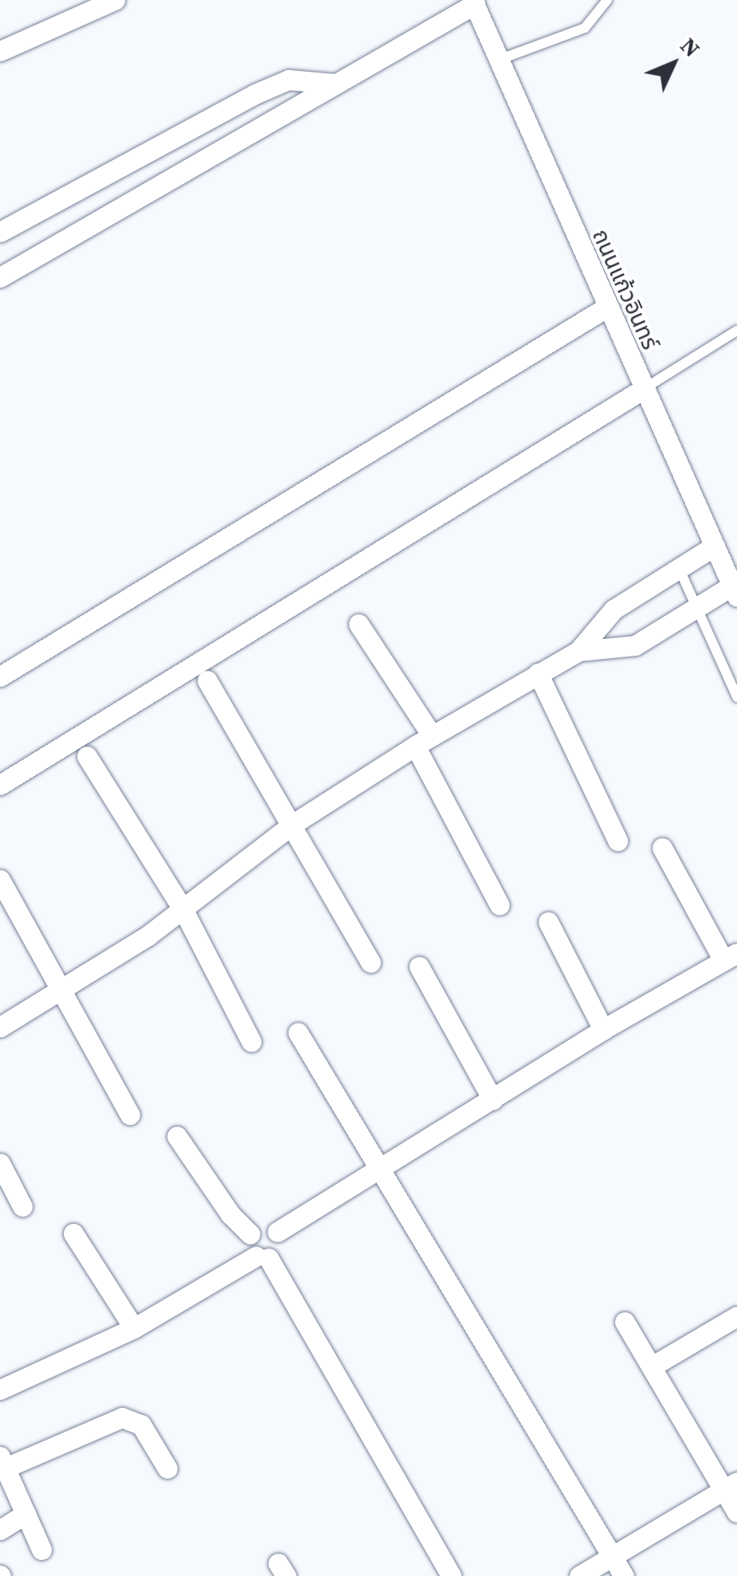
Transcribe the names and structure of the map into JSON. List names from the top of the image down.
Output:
{
  "streets": {
    "street": ["ถนนแก้วอินทร์"]
  },
  "north": "top right"
}
